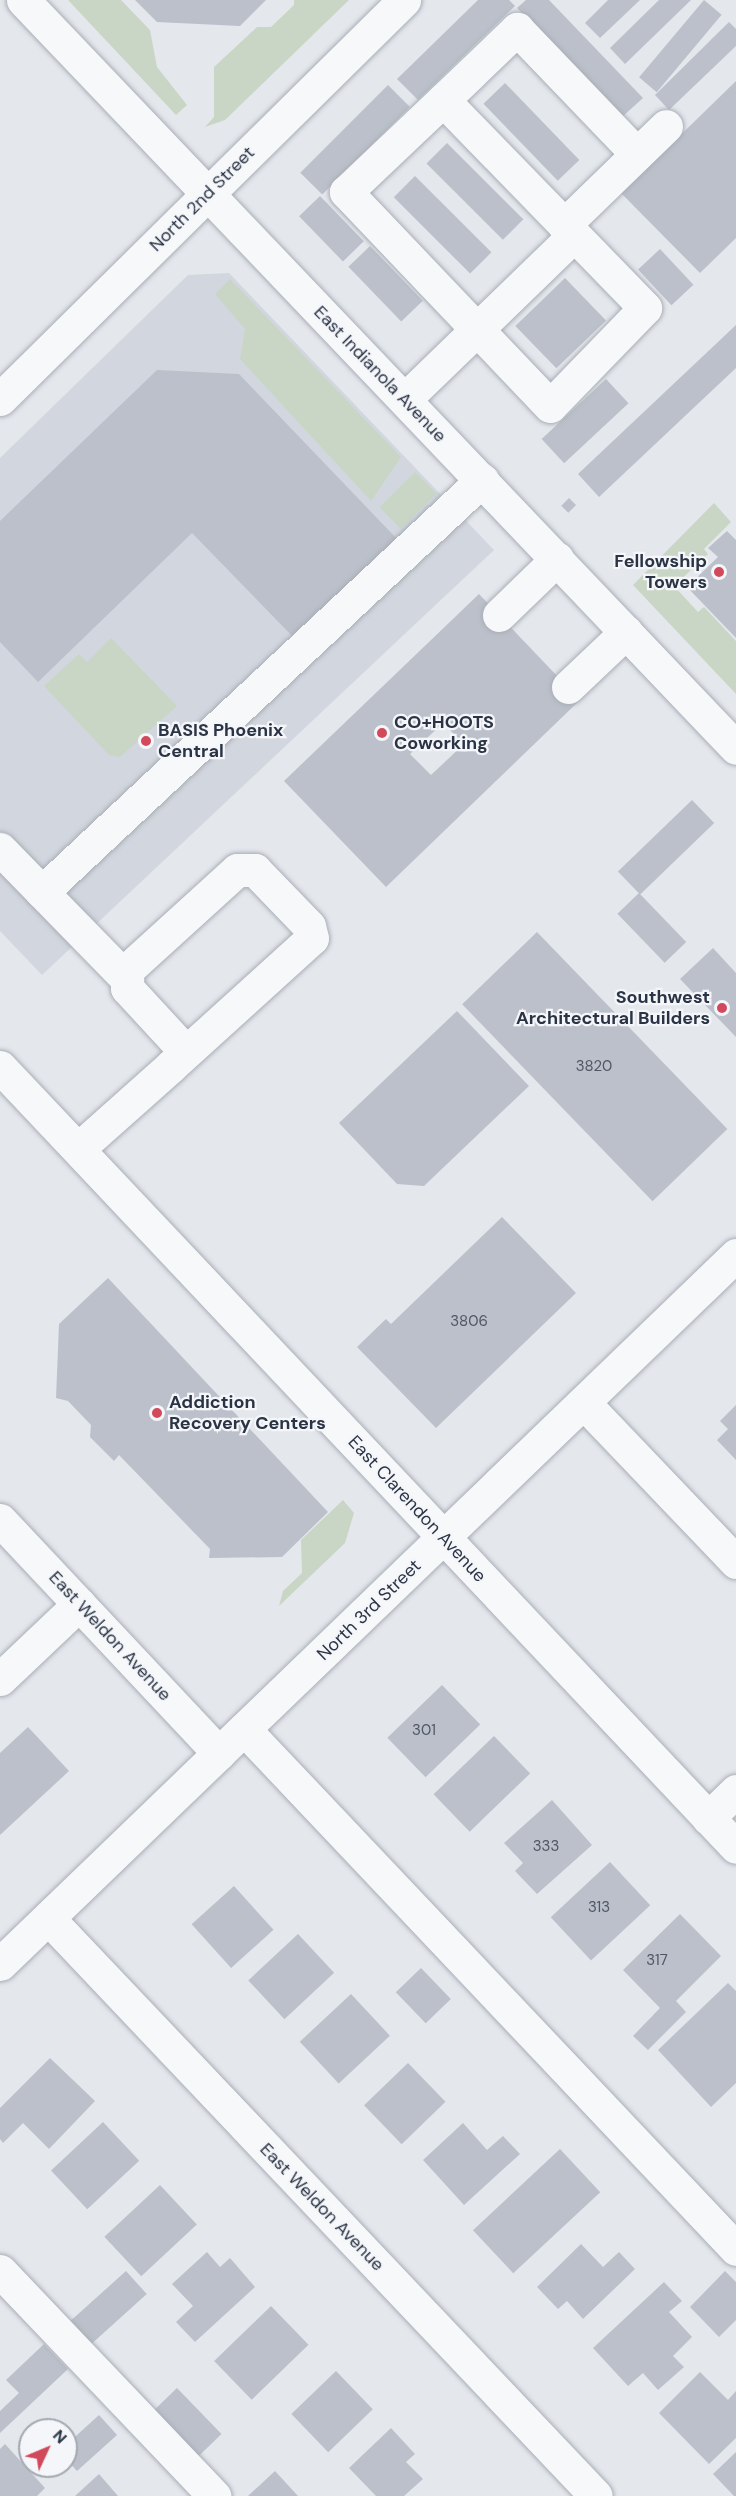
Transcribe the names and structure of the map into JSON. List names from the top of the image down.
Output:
{
  "streets": {
    "street": [
      "North 2nd Street",
      "East Indianola Avenue",
      "East Clarendon Avenue",
      "North 3rd Street",
      "East Weldon Avenue"
    ]
  },
  "crossings": [
    ["North 2nd Street", "East Indianola Avenue"],
    ["East Clarendon Avenue", "North 3rd Street"],
    ["North 3rd Street", "East Weldon Avenue"]
  ],
  "places": [
    "Fellowship Towers",
    "CO+HOOTS Coworking",
    "BASIS Phoenix Central",
    "Southwest Architectural Builders",
    "Addiction Recovery Centers"
  ],
  "house_numbers": [
    "3820",
    "3806",
    "301",
    "333",
    "313",
    "317"
  ],
  "north": "top right"
}
